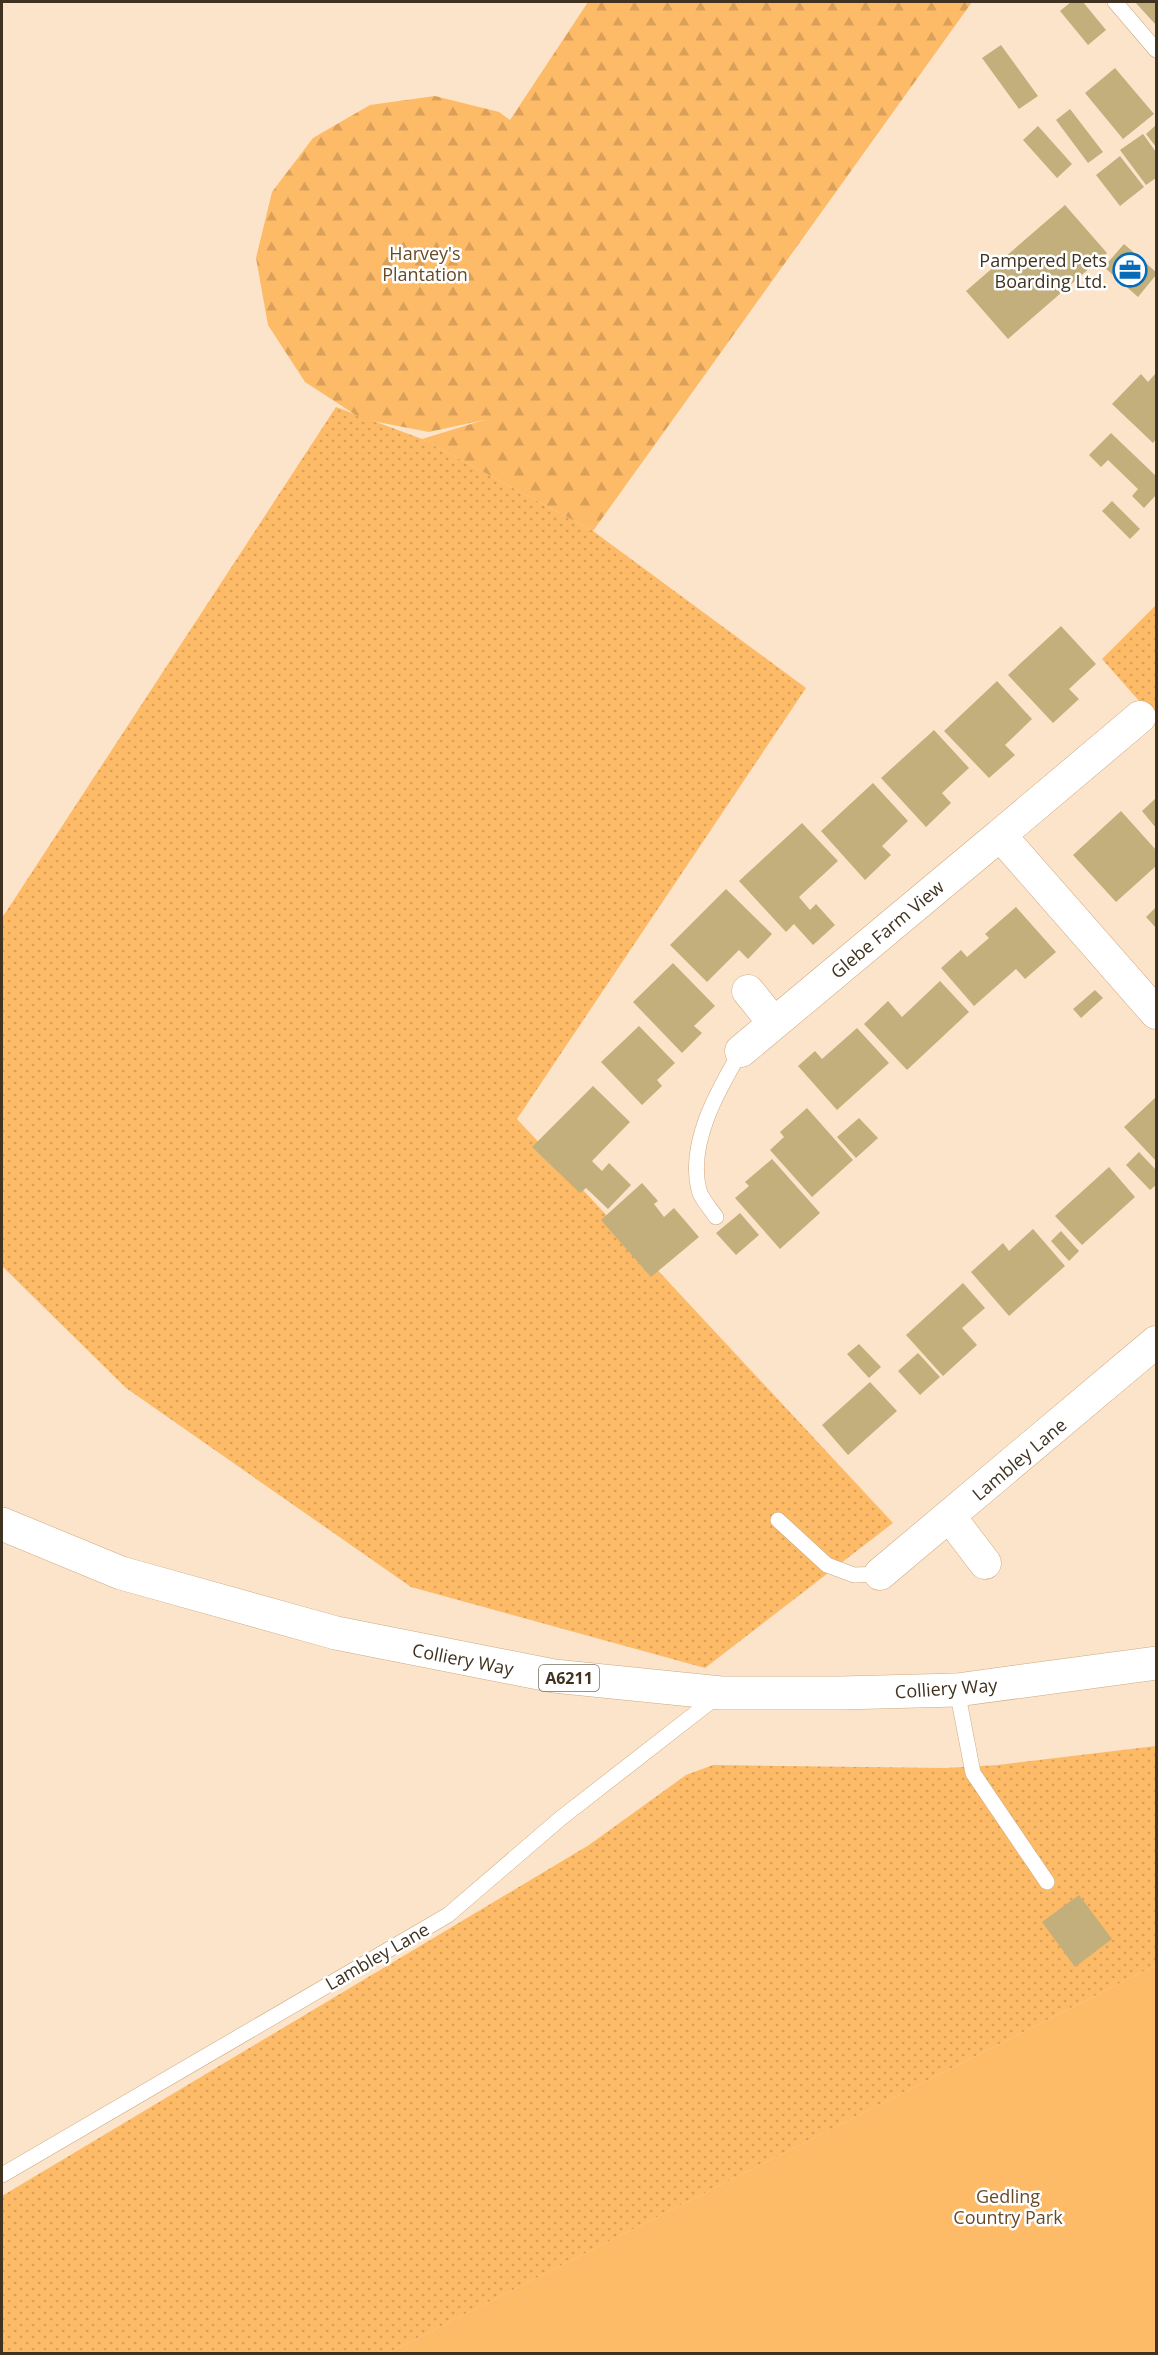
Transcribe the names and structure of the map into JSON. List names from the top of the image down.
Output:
{
  "streets": {
    "main road": ["Colliery Way", "A6211"],
    "street": ["Glebe Farm View", "Lambley Lane"]
  },
  "crossings": [
    ["Lambley Lane", "Colliery Way"]
  ],
  "parks": ["Harvey's Plantation", "Gedling Country Park"],
  "places": {
    "office": ["Pampered Pets Boarding Ltd."]
  }
}
